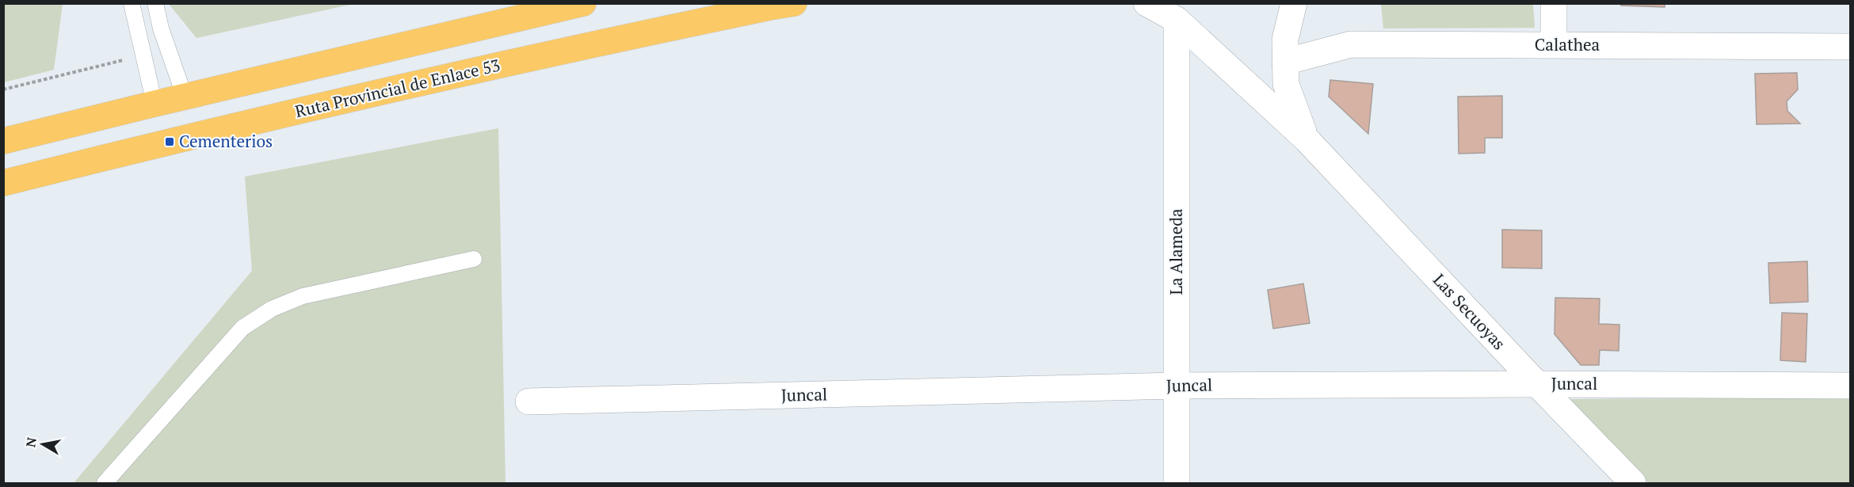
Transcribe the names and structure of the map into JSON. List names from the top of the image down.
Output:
{
  "streets": {
    "main road": ["Ruta Provincial de Enlace 53"],
    "street": [
      "Calathea",
      "La Alameda",
      "Las Secuoyas",
      "Juncal"
    ]
  },
  "crossings": [
    ["La Alameda", "Las Secuoyas"],
    ["La Alameda", "Juncal"],
    ["Las Secuoyas", "Juncal"]
  ],
  "places": {
    "transit": ["Cementerios"]
  },
  "north": "left"
}
